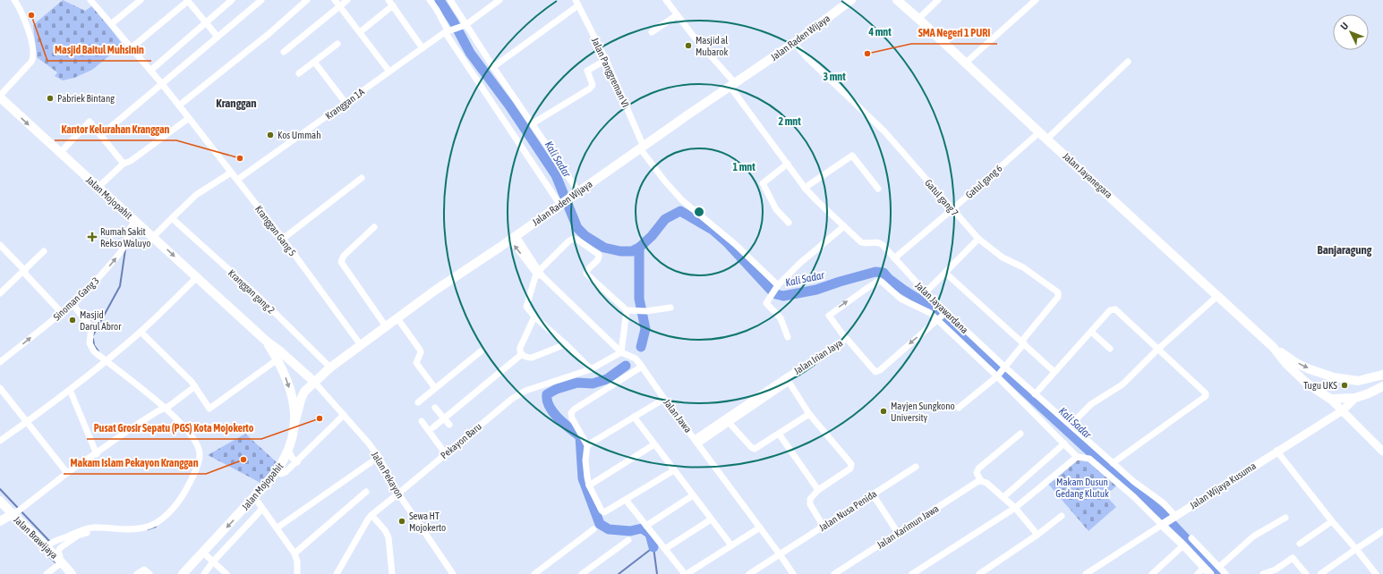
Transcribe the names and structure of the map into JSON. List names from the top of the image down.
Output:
{
  "streets": {
    "main road": [
      "Jalan Raden Wijaya",
      "Jalan Jayanegara",
      "Jalan Mojopahit",
      "Jalan Brawijaya"
    ],
    "street": [
      "Jalan Panggreman VI",
      "Kranggan 1A",
      "Gatul gang 6",
      "Gatul gang 7",
      "Kranggan Gang 5",
      "Kranggan gang 2",
      "Sinoman Gang 3",
      "Jalan Jayawardana",
      "Jalan Irian Jaya",
      "Jalan Jawa",
      "Pekayon Baru",
      "Jalan Pekayon",
      "Jalan Wijaya Kusuma",
      "Jalan Nusa Penida",
      "Jalan Karimun Jawa"
    ]
  },
  "crossings": [
    ["Jalan Raden Wijaya", "Jalan Panggreman VI"],
    ["Jalan Raden Wijaya", "Jalan Mojopahit"],
    ["Jalan Raden Wijaya", "Gatul gang 7"],
    ["Jalan Raden Wijaya", "Kranggan Gang 5"],
    ["Jalan Raden Wijaya", "Kranggan gang 2"],
    ["Jalan Raden Wijaya", "Jalan Jayawardana"],
    ["Jalan Raden Wijaya", "Jalan Jawa"],
    ["Jalan Raden Wijaya", "Jalan Pekayon"],
    ["Kranggan 1A", "Kranggan Gang 5"],
    ["Jalan Jayanegara", "Gatul gang 6"],
    ["Gatul gang 6", "Gatul gang 7"],
    ["Gatul gang 6", "Jalan Jayawardana"],
    ["Jalan Mojopahit", "Sinoman Gang 3"],
    ["Jalan Mojopahit", "Jalan Pekayon"],
    ["Jalan Jayawardana", "Jalan Irian Jaya"],
    ["Jalan Jayawardana", "Jalan Wijaya Kusuma"],
    ["Jalan Irian Jaya", "Jalan Jawa"],
    ["Jalan Jawa", "Pekayon Baru"],
    ["Jalan Jawa", "Jalan Nusa Penida"],
    ["Pekayon Baru", "Jalan Pekayon"]
  ],
  "one_way": ["Sinoman Gang 3"],
  "districts": ["Kranggan", "Banjaragung"],
  "water": ["Kali Sadar"],
  "parks": ["Makam Dusun Gedang Klutuk"],
  "places": {
    "other": [
      "Masjid Baitul Muhsinin",
      "Masjid al Mubarok",
      "SMA Negeri 1 PURI",
      "Pabriek Bintang",
      "Kos Ummah",
      "Kantor Kelurahan Kranggan",
      "Masjid Darul Abror",
      "Tugu UKS",
      "Mayjen Sungkono University",
      "Pusat Grosir Sepatu (PGS) Kota Mojokerto",
      "Makam Islam Pekayon Kranggan",
      "Sewa HT Mojokerto"
    ],
    "health": ["Rumah Sakit Rekso Waluyo"]
  },
  "north": "top left",
  "rings": [
    "4 mnt",
    "3 mnt",
    "2 mnt",
    "1 mnt"
  ]
}
